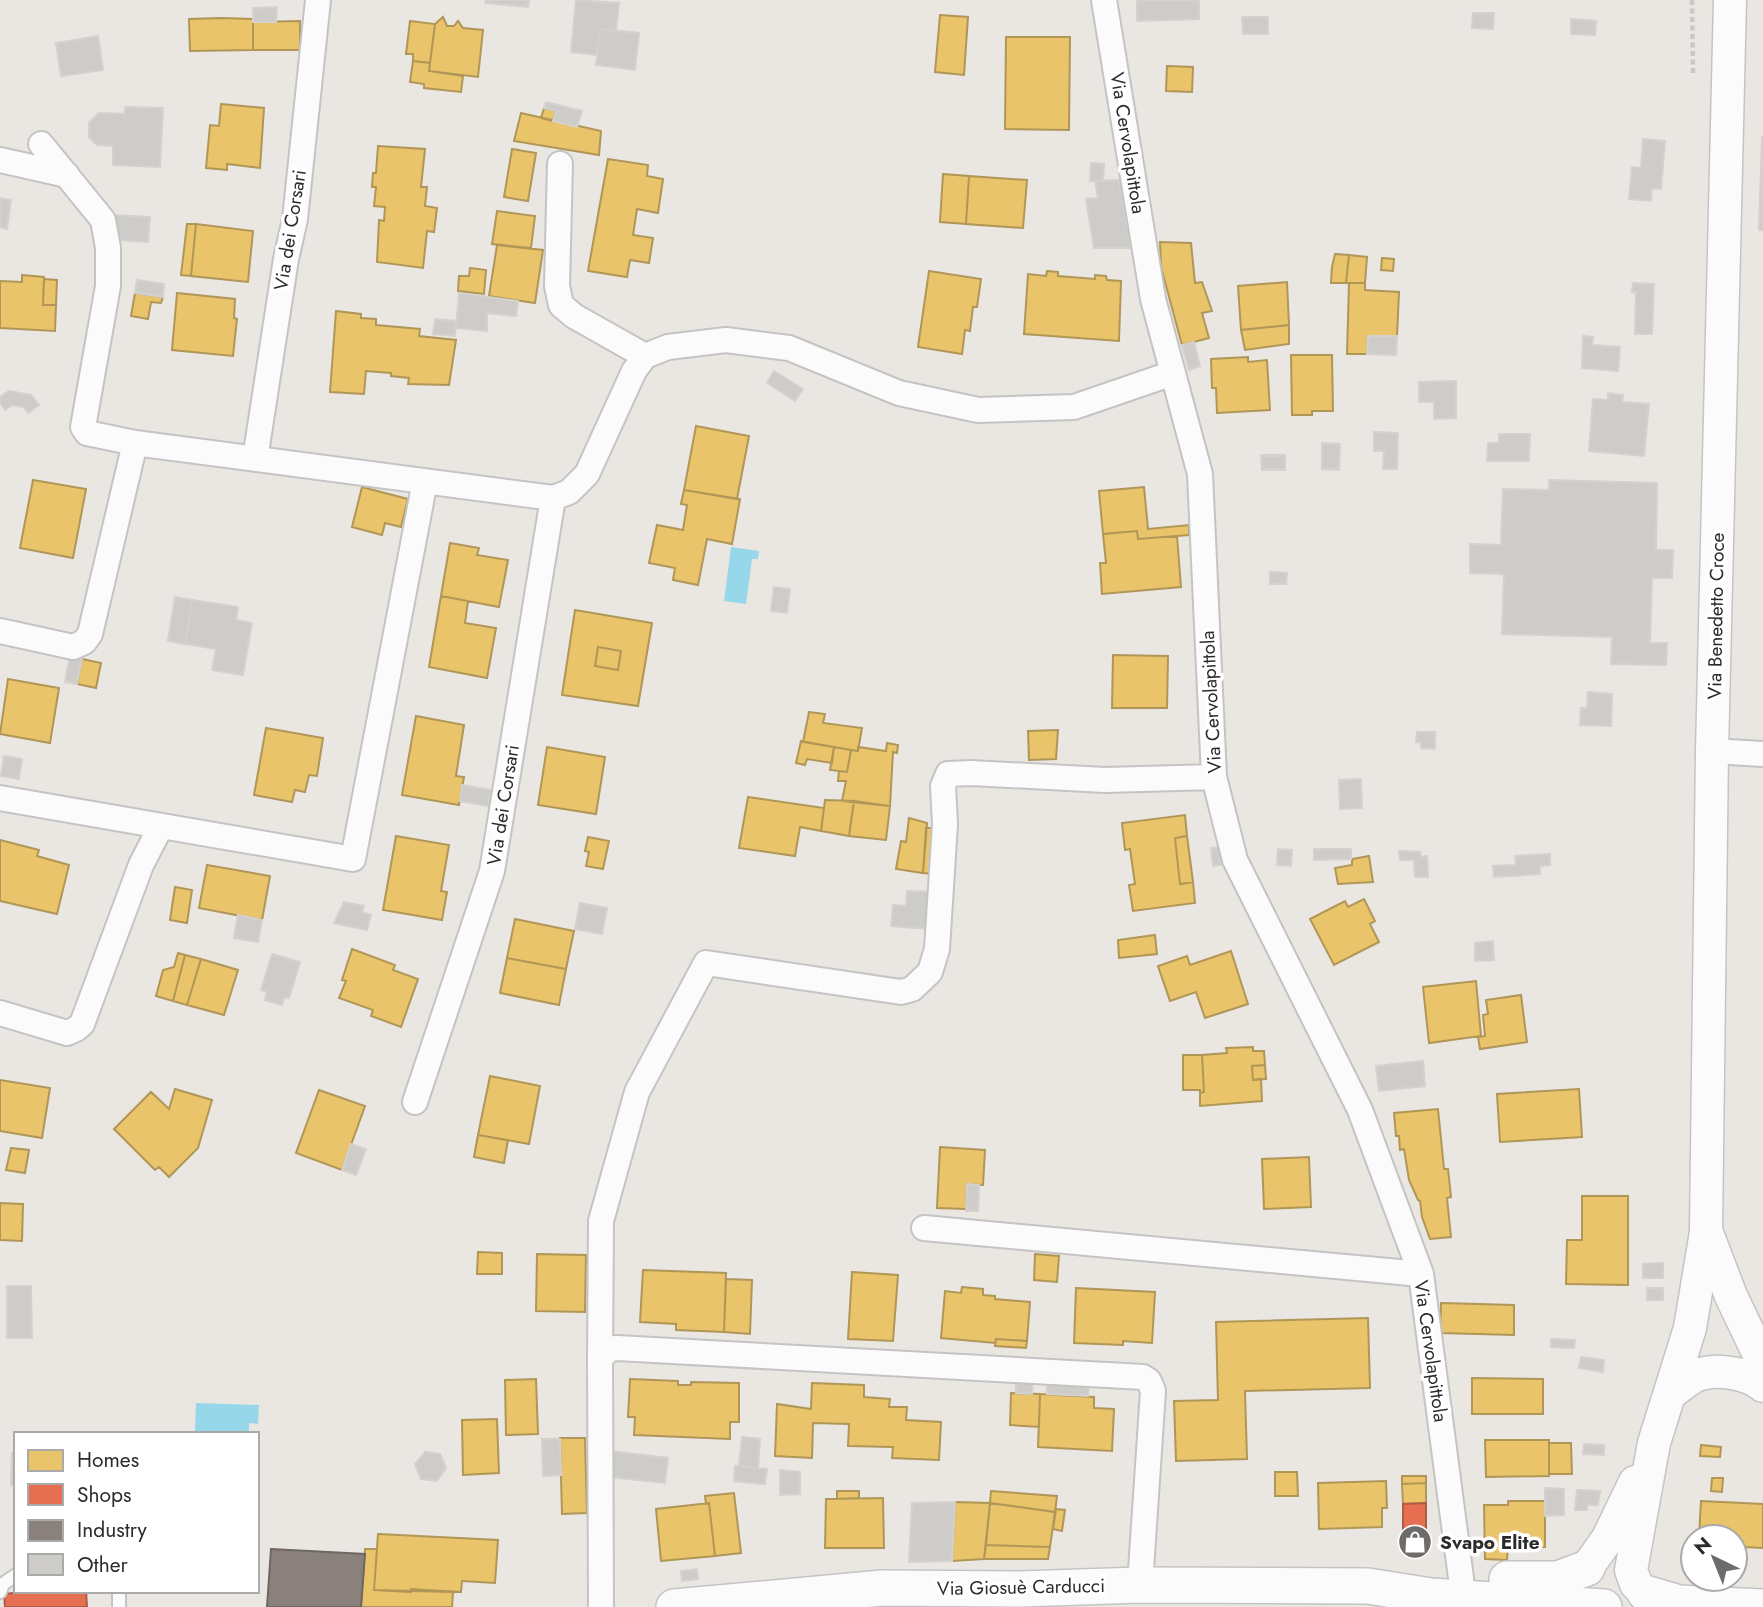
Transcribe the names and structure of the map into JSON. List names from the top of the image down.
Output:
{
  "streets": {
    "main road": ["Via Giosuè Carducci"],
    "street": ["Via Cervolapittola", "Via dei Corsari", "Via Benedetto Croce"]
  },
  "crossings": [
    ["Via Cervolapittola", "Via Giosuè Carducci"],
    ["Via Benedetto Croce", "Via Giosuè Carducci"]
  ],
  "places": {
    "shop": ["Svapo Elite"]
  },
  "legend": [
    "Homes",
    "Shops",
    "Industry",
    "Other"
  ],
  "north": "top left"
}
